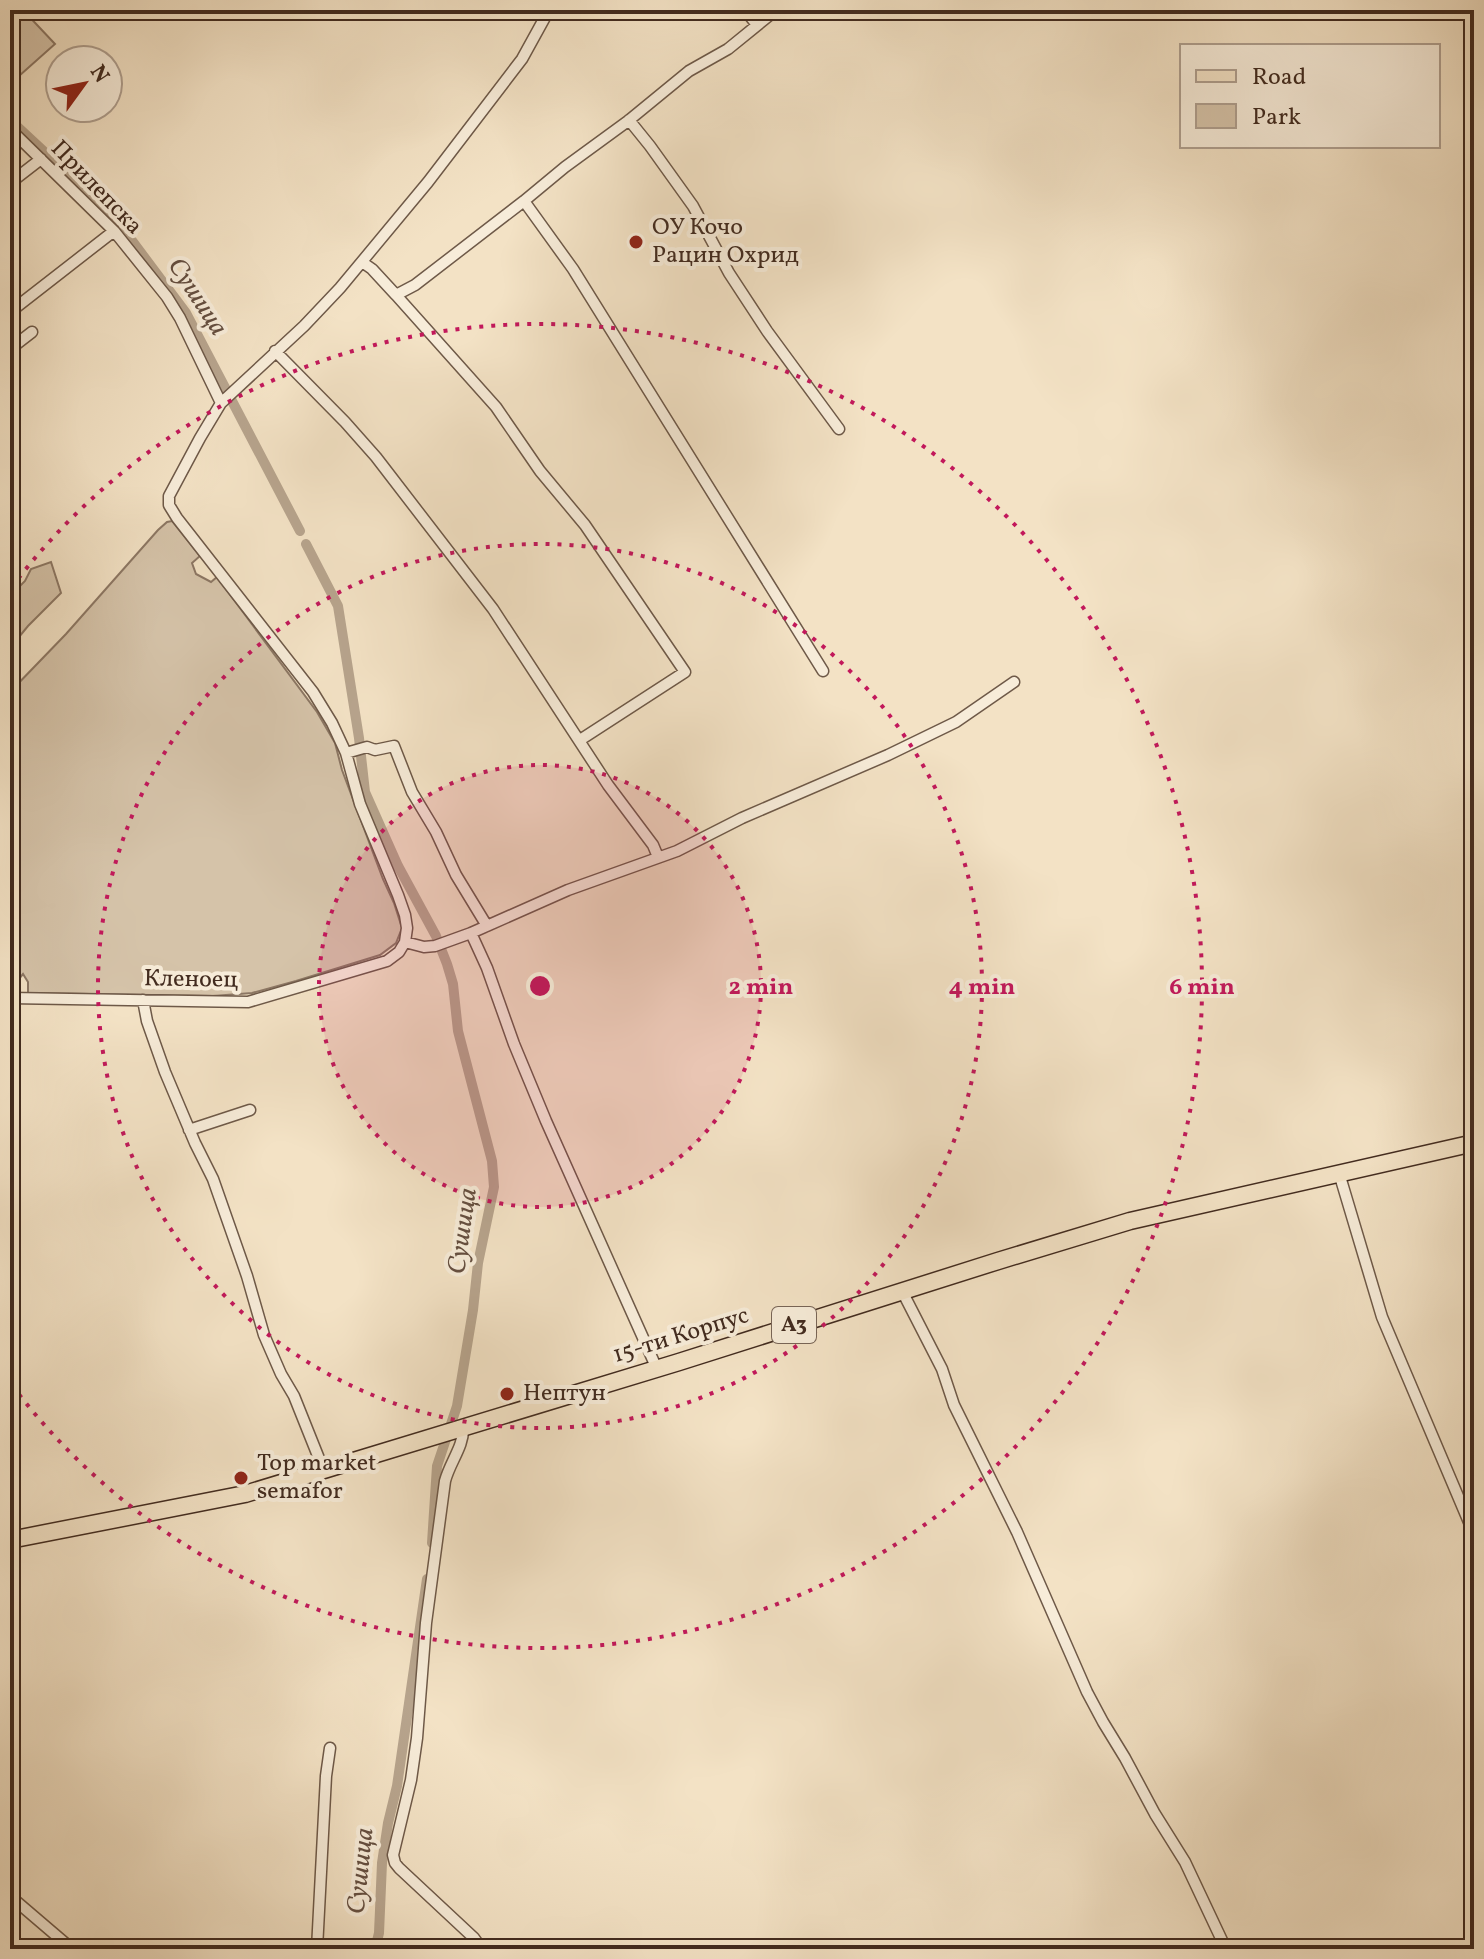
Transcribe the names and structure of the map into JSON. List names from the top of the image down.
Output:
{
  "streets": {
    "main road": ["A3", "15-ти Корпус"],
    "street": ["Прилепска", "Кленоец"]
  },
  "crossings": [
    ["A3", "15-ти Корпус"]
  ],
  "water": ["Сушица"],
  "places": ["ОУ Кочо Рацин Охрид", "Нептун", "Top market semafor"],
  "legend": ["Road", "Park"],
  "north": "top right",
  "rings": ["2 min", "4 min", "6 min"]
}
